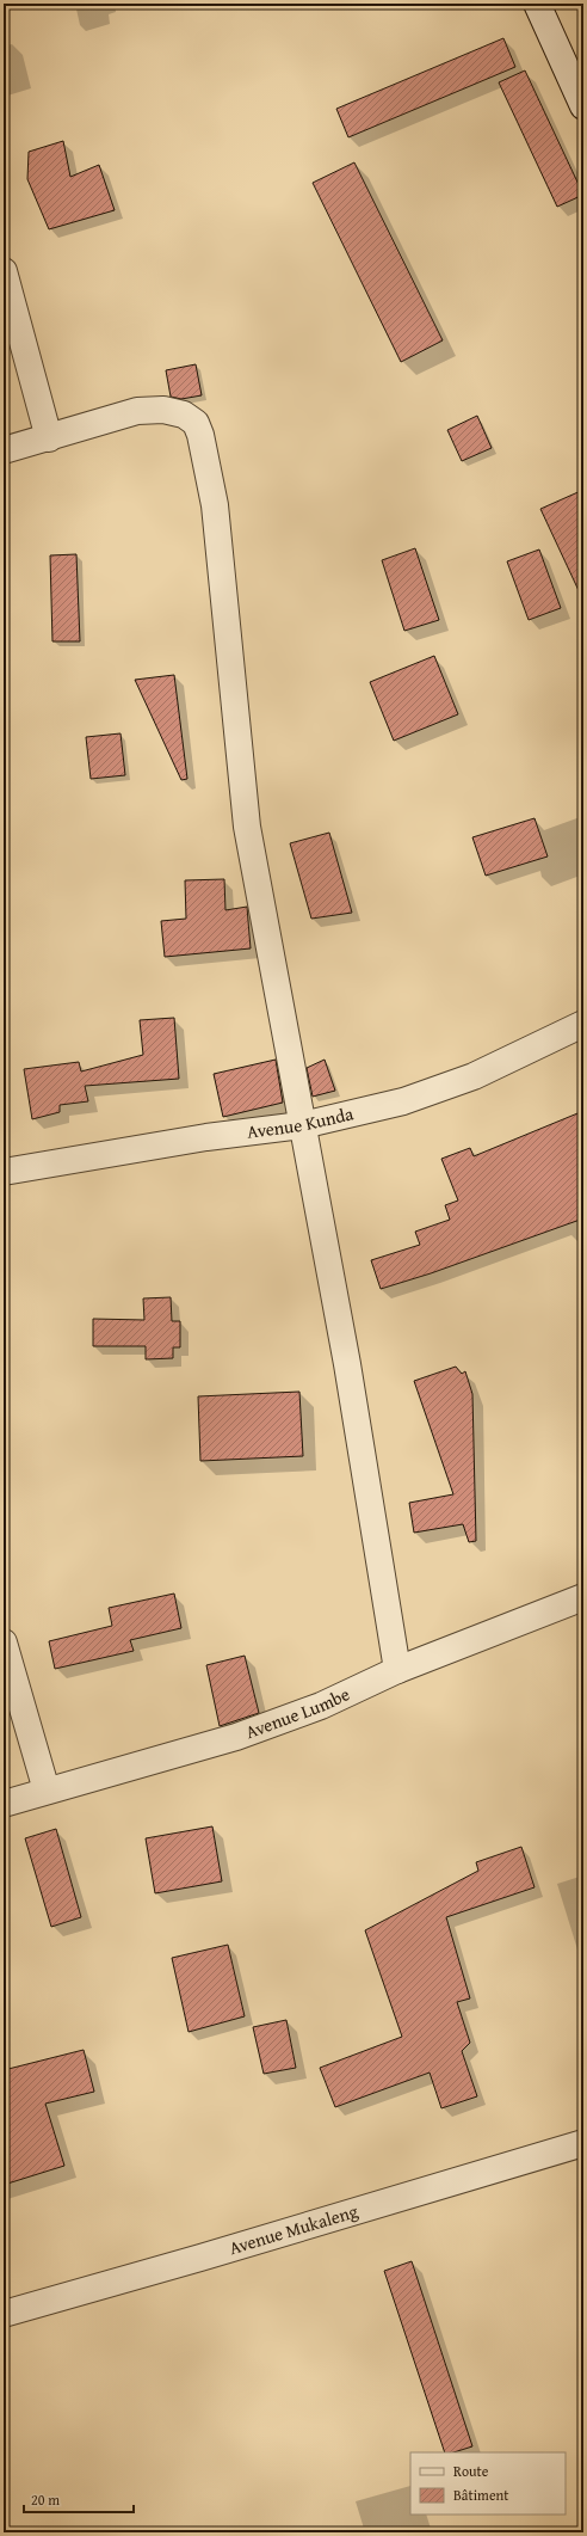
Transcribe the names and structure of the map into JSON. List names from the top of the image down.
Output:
{
  "streets": {
    "street": ["Avenue Kunda", "Avenue Lumbe", "Avenue Mukaleng"]
  },
  "legend": ["Route", "Bâtiment"],
  "scale_bar": "20 m"
}
